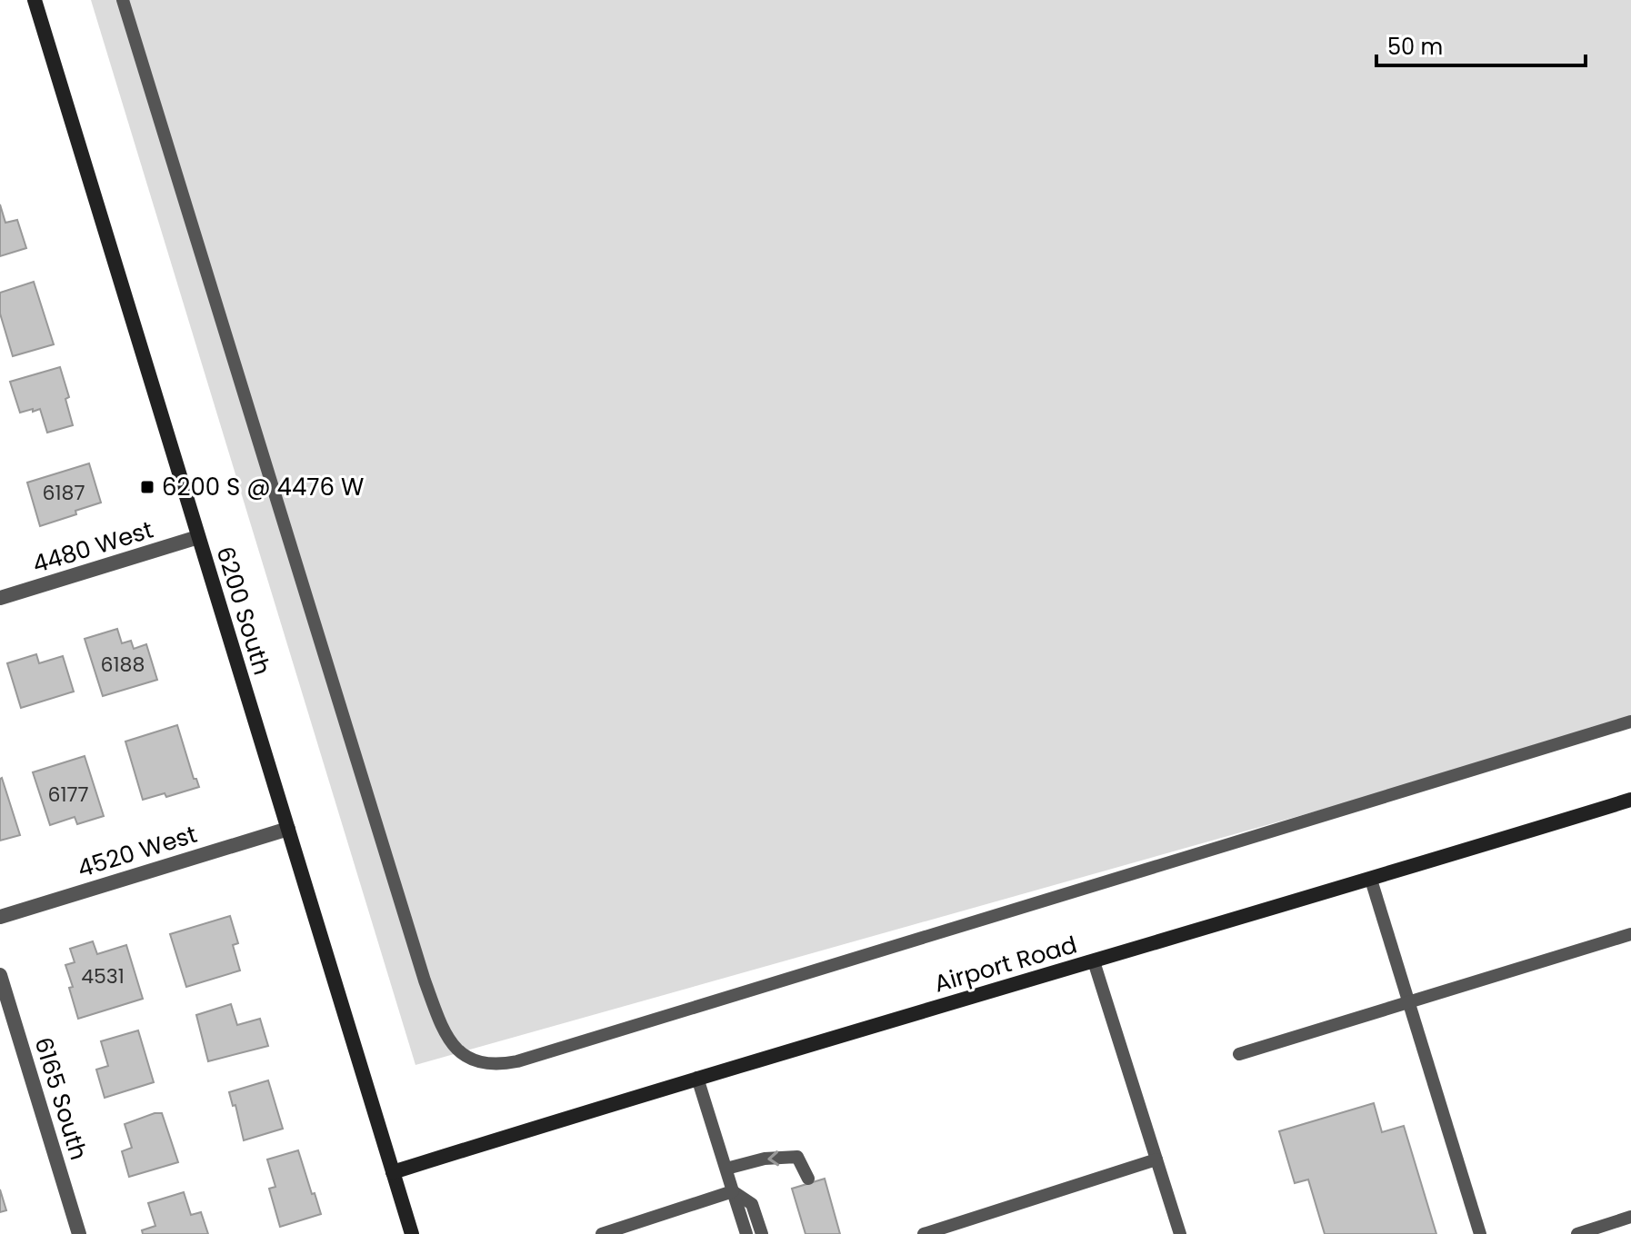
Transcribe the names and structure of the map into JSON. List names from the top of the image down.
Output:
{
  "streets": {
    "main road": ["6200 South", "Airport Road"],
    "street": ["4480 West", "4520 West", "6165 South"]
  },
  "crossings": [
    ["4480 West", "6200 South"],
    ["6200 South", "4520 West"],
    ["6200 South", "Airport Road"]
  ],
  "places": {
    "transit": ["6200 S @ 4476 W"]
  },
  "house_numbers": [
    "6187",
    "6188",
    "6177",
    "4531"
  ],
  "scale_bar": "50 m"
}
